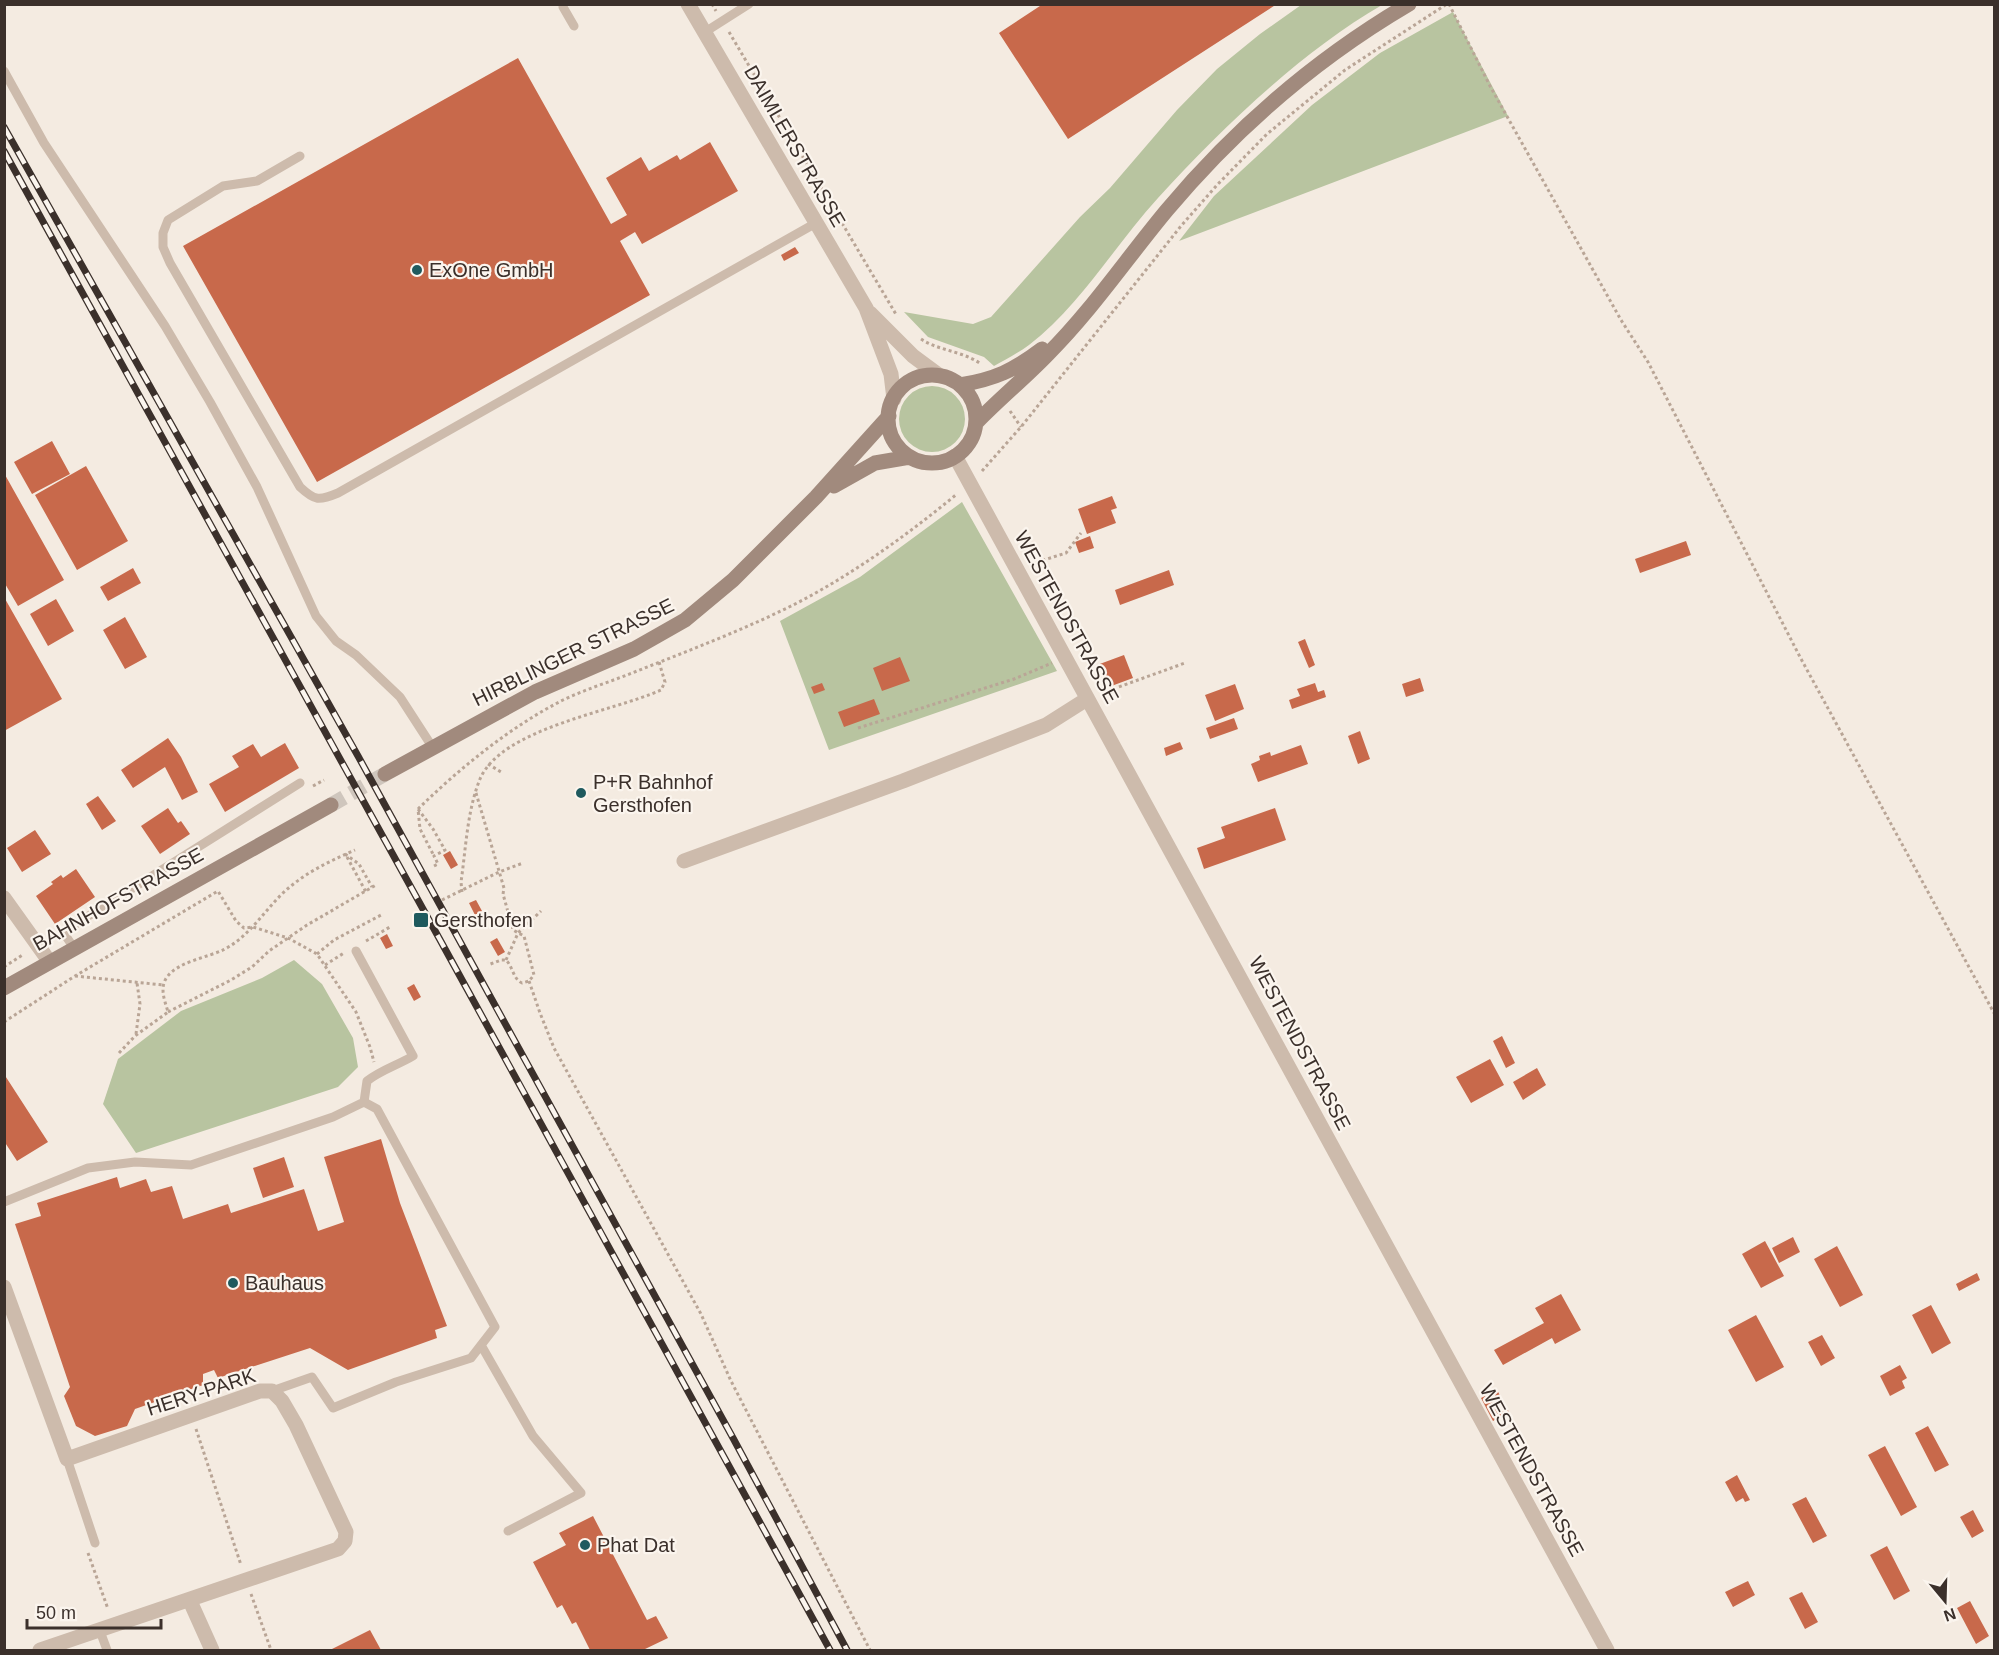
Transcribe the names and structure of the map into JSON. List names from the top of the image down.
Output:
{
  "streets": {
    "main road": ["HIRBLINGER STRASSE", "BAHNHOFSTRASSE"],
    "street": ["DAIMLERSTRASSE", "WESTENDSTRASSE", "HERY-PARK"]
  },
  "crossings": [
    ["DAIMLERSTRASSE", "WESTENDSTRASSE"],
    ["DAIMLERSTRASSE", "HIRBLINGER STRASSE"],
    ["WESTENDSTRASSE", "HIRBLINGER STRASSE"]
  ],
  "places": {
    "other": [
      "ExOne GmbH",
      "P+R Bahnhof Gersthofen",
      "Bauhaus",
      "Phat Dat"
    ],
    "transit": ["Gersthofen"]
  },
  "scale_bar": "50 m",
  "north": "bottom"
}
